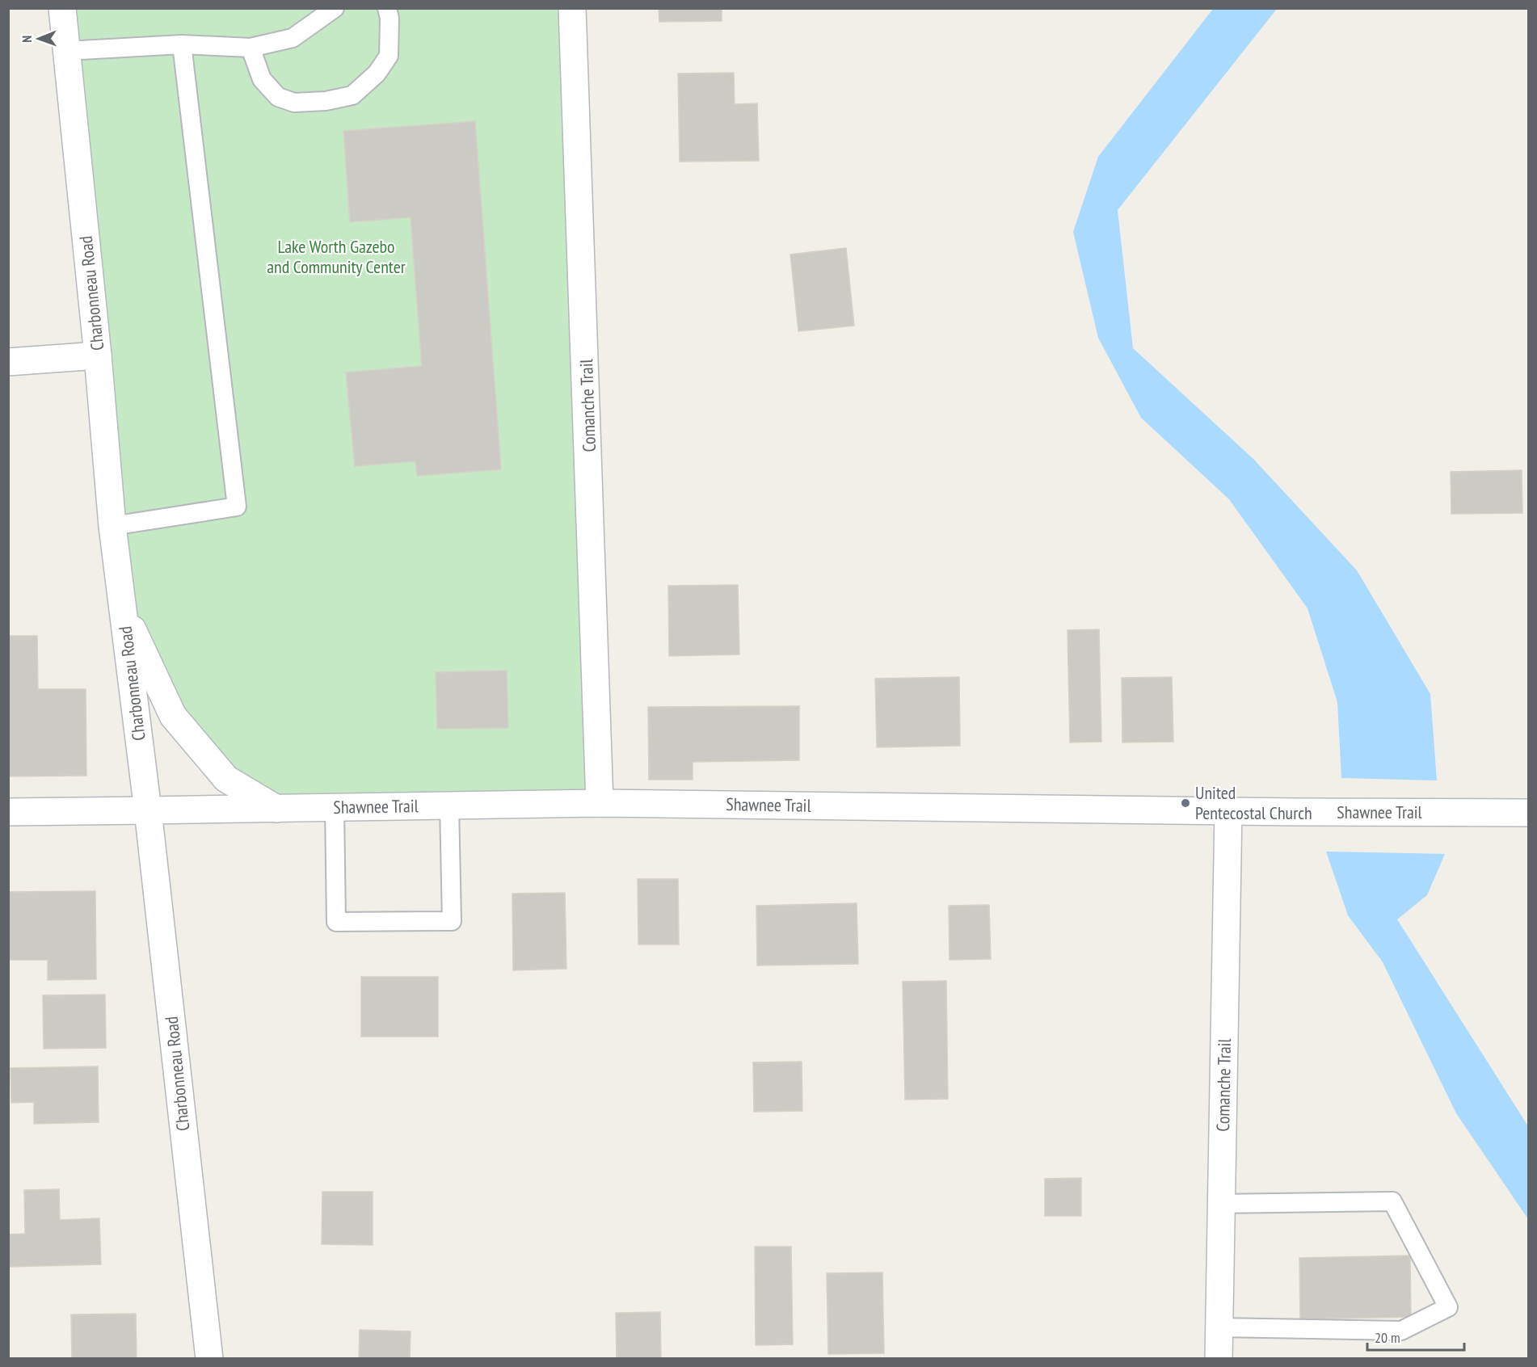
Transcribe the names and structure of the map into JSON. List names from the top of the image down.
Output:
{
  "streets": {
    "street": ["Charbonneau Road", "Comanche Trail", "Shawnee Trail"]
  },
  "crossings": [
    ["Charbonneau Road", "Shawnee Trail"],
    ["Comanche Trail", "Shawnee Trail"]
  ],
  "parks": ["Lake Worth Gazebo and Community Center"],
  "places": ["United Pentecostal Church"],
  "scale_bar": "20 m",
  "north": "left"
}
